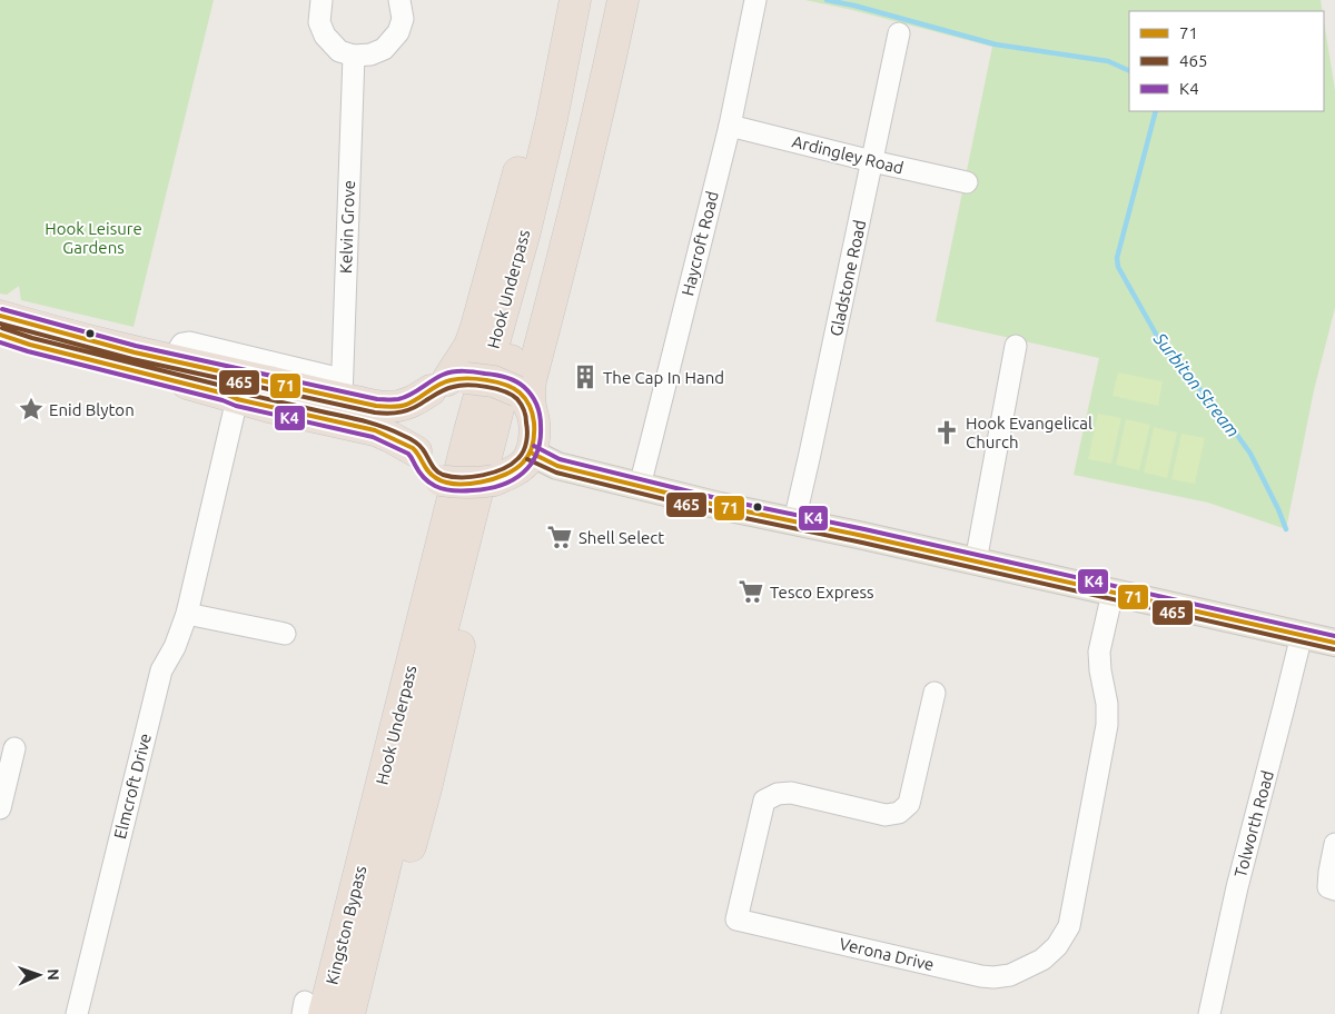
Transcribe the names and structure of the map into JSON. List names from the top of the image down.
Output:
{
  "streets": {
    "highway": ["Hook Underpass", "Kingston Bypass"],
    "street": [
      "Ardingley Road",
      "Kelvin Grove",
      "Haycroft Road",
      "Gladstone Road",
      "Elmcroft Drive",
      "Tolworth Road",
      "Verona Drive"
    ]
  },
  "crossings": [
    ["Ardingley Road", "Haycroft Road"],
    ["Ardingley Road", "Gladstone Road"],
    ["Hook Underpass", "Kingston Bypass"]
  ],
  "water": ["Surbiton Stream"],
  "parks": ["Hook Leisure Gardens"],
  "places": {
    "building": ["The Cap In Hand"],
    "place": ["Enid Blyton"],
    "church": ["Hook Evangelical Church"],
    "supermarket": ["Shell Select", "Tesco Express"]
  },
  "lines": ["transit line K4", "transit line 71", "transit line 465"],
  "legend": ["71", "465", "K4"],
  "north": "right"
}
